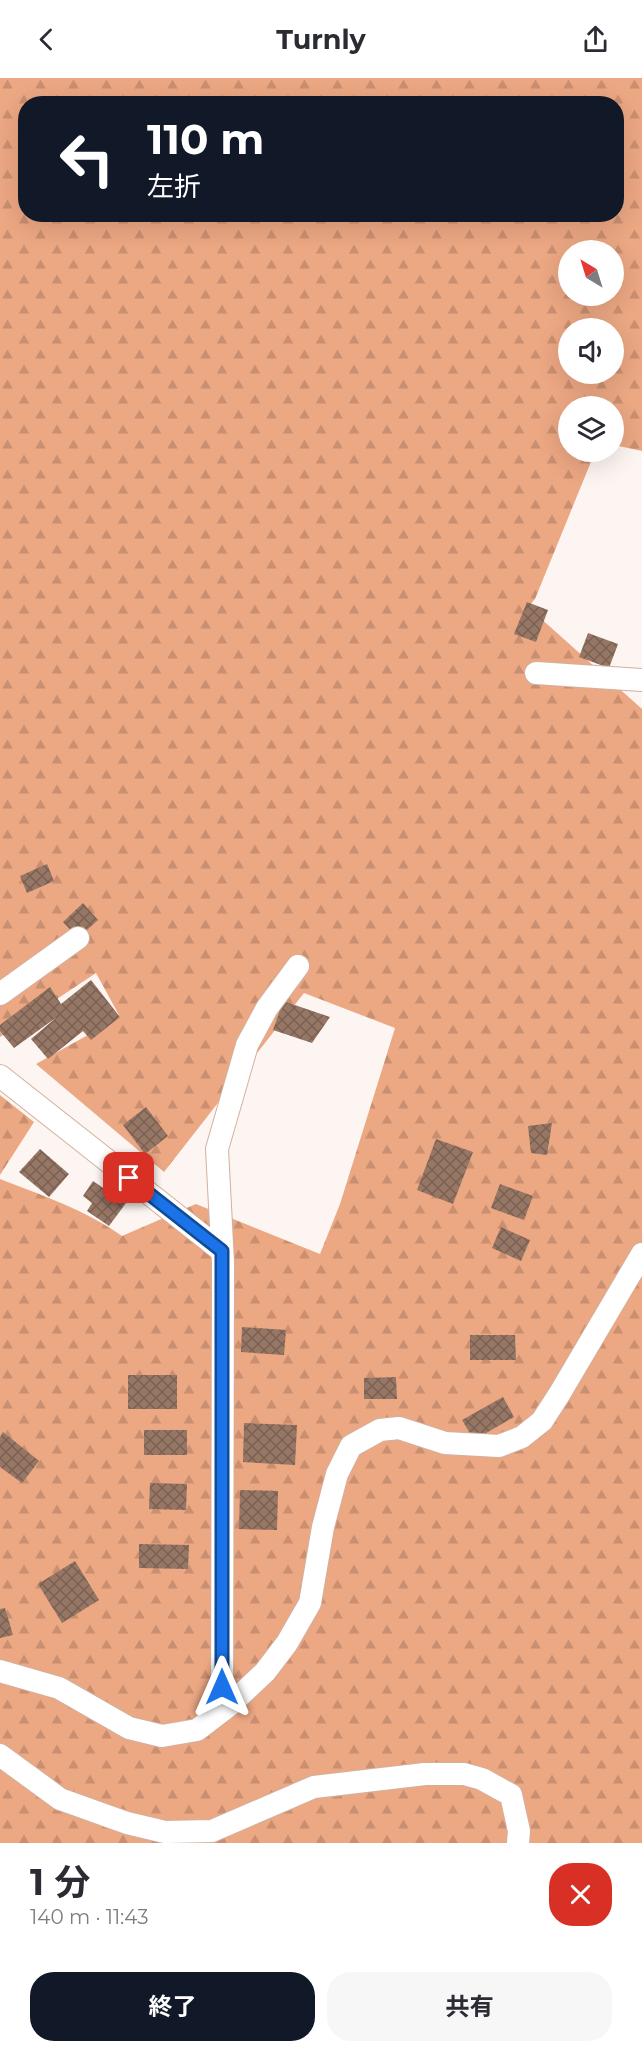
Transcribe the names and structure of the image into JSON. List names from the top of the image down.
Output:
{
  "north": "top left",
  "page": {
    "header": "Turnly",
    "turn": ["110 m", "左折"],
    "heading": ["1 分", "140 m · 11:43"],
    "buttons": ["終了", "共有"]
  }
}
